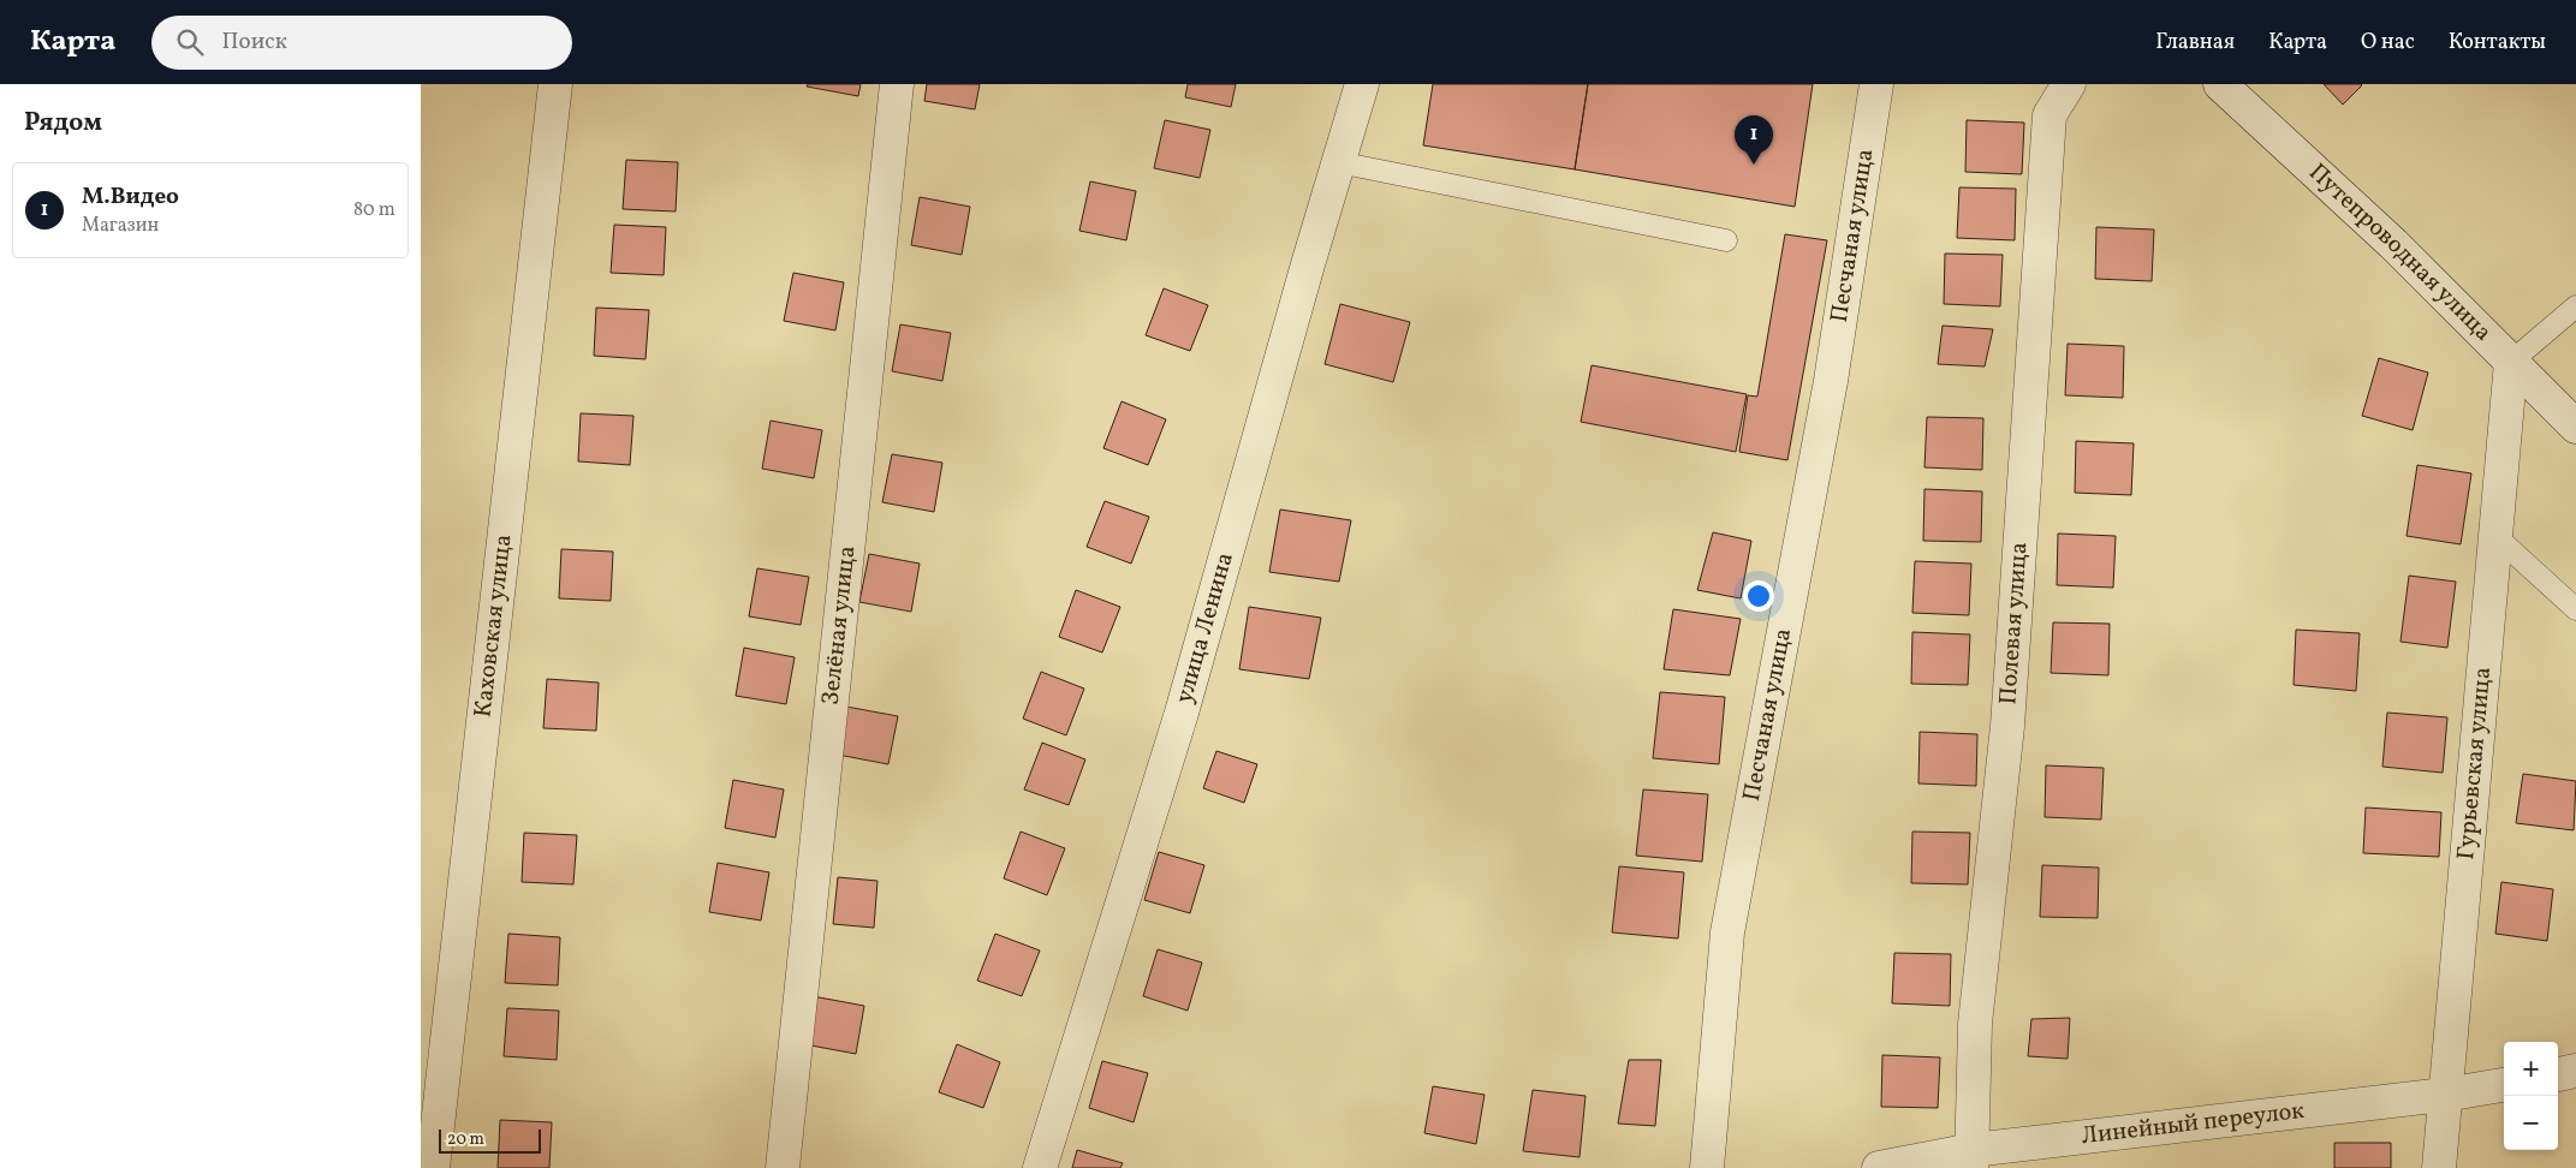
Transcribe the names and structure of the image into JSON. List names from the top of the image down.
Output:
{
  "streets": {
    "street": [
      "Песчаная улица",
      "Путепроводная улица",
      "Полевая улица",
      "Каховская улица",
      "Зелёная улица",
      "улица Ленина",
      "Гурьевская улица",
      "Линейный переулок"
    ]
  },
  "crossings": [
    ["Путепроводная улица", "Гурьевская улица"],
    ["Полевая улица", "Линейный переулок"],
    ["Гурьевская улица", "Линейный переулок"]
  ],
  "scale_bar": "20 m",
  "page": {
    "header": "Карта",
    "search": "Поиск",
    "nav": [
      "Главная",
      "Карта",
      "О нас",
      "Контакты"
    ],
    "heading": "Рядом",
    "pins": "1",
    "list": [
      {
        "mark": "1",
        "name": "М.Видео",
        "note": "Магазин",
        "value": "80 m"
      }
    ],
    "map_buttons": ["+", "−"],
    "scale": "20 m"
  }
}
